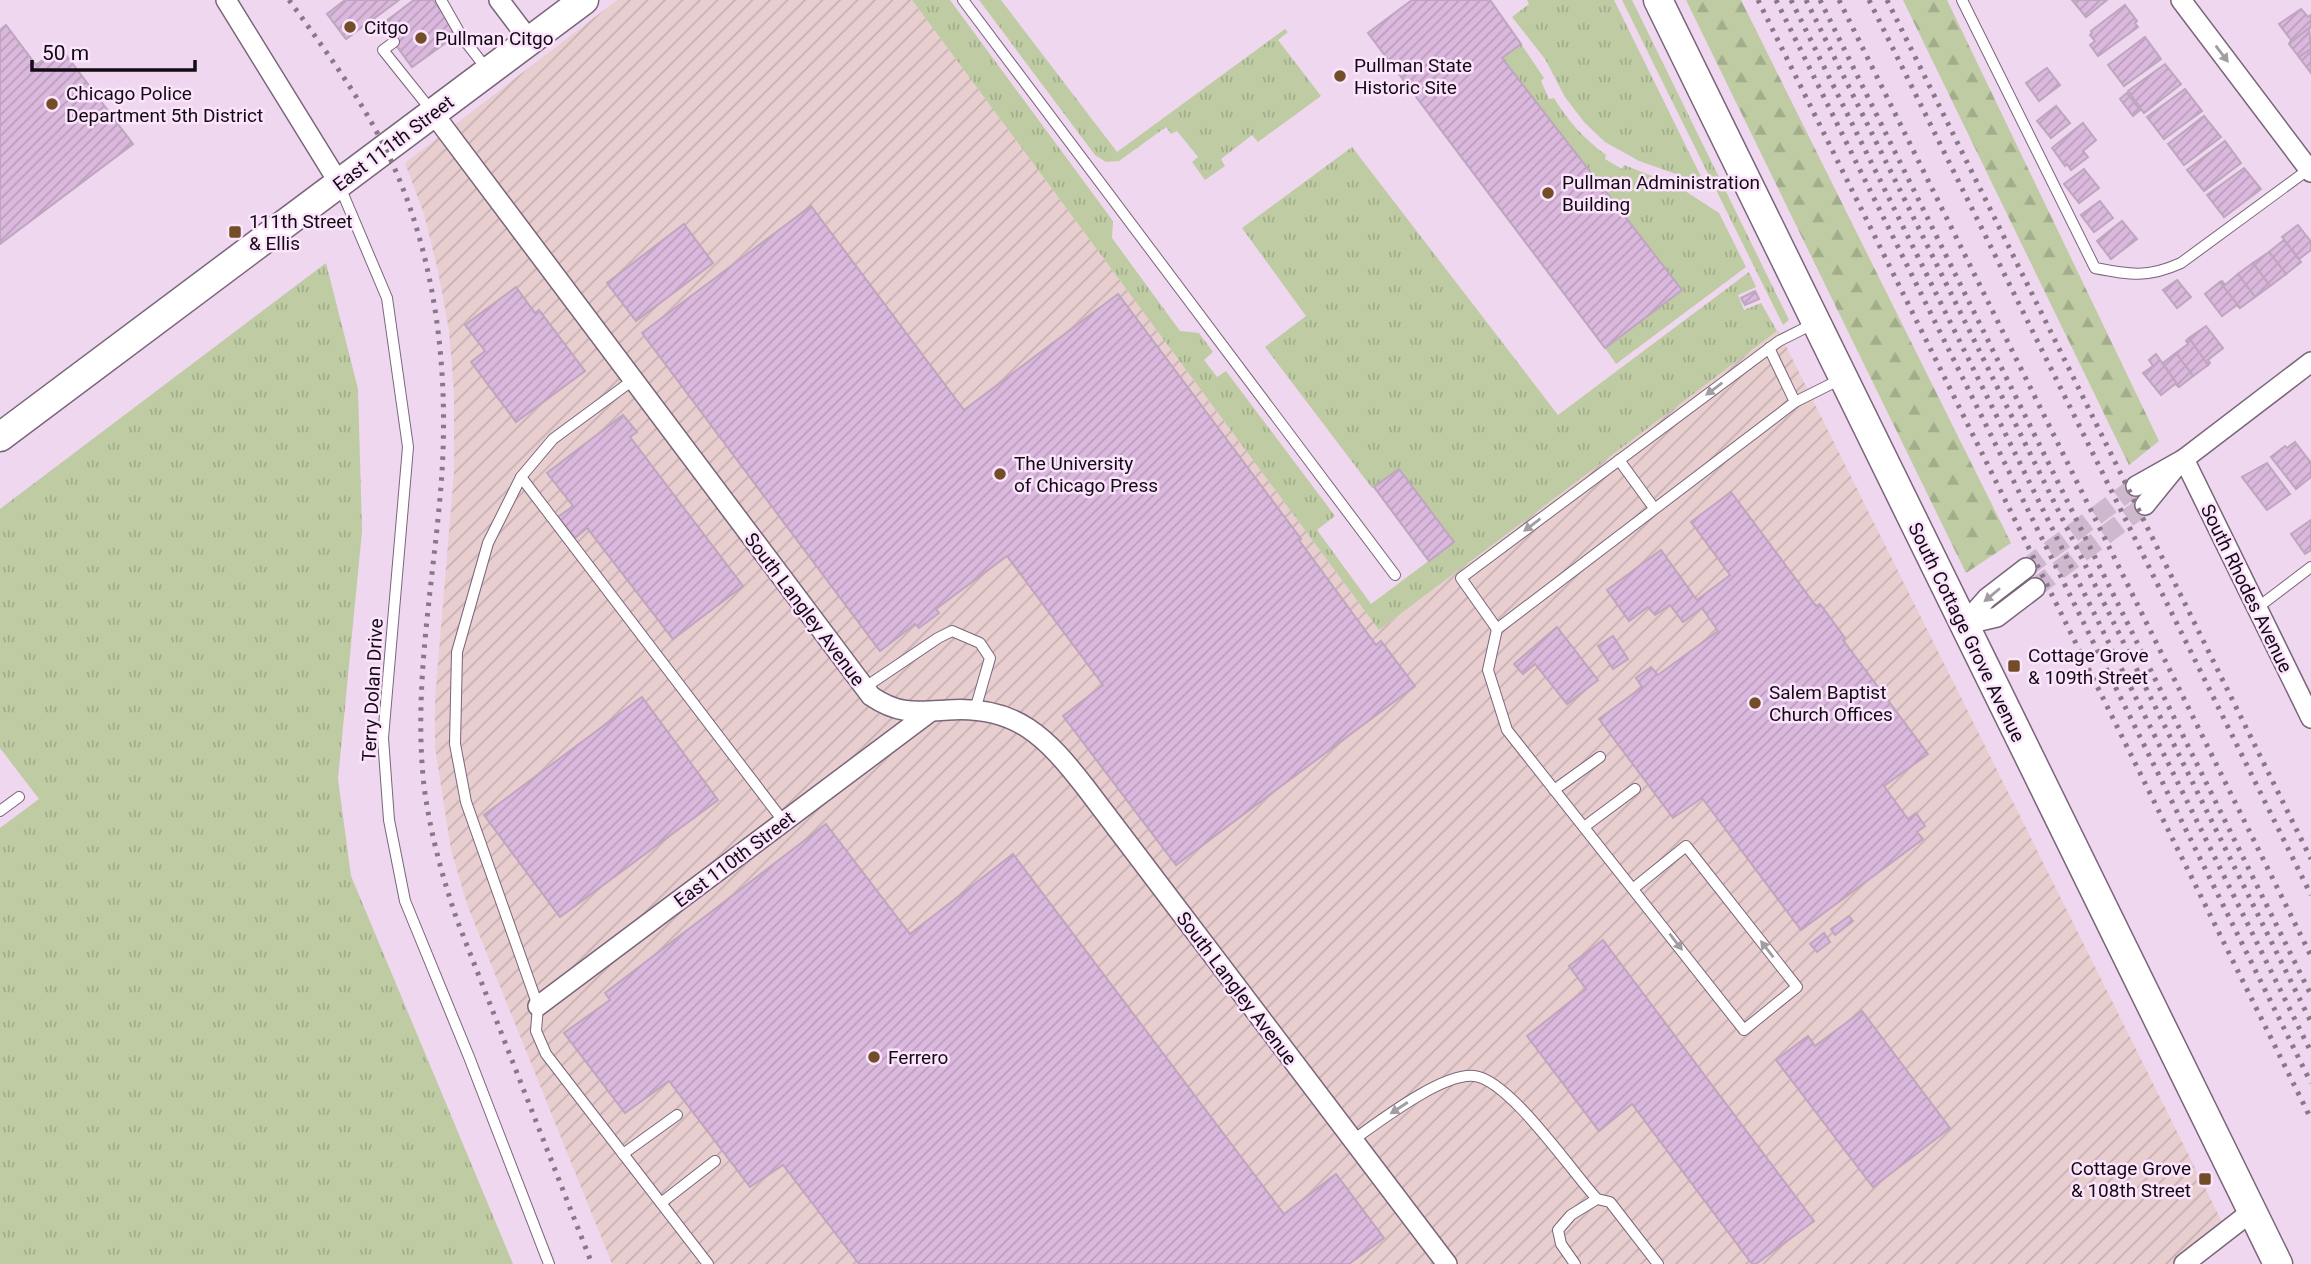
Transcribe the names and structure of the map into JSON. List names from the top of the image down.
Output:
{
  "streets": {
    "street": [
      "East 111th Street",
      "South Rhodes Avenue",
      "South Langley Avenue",
      "South Cottage Grove Avenue",
      "East 110th Street"
    ],
    "lane": ["Terry Dolan Drive"]
  },
  "crossings": [
    ["East 111th Street", "South Langley Avenue"],
    ["East 111th Street", "Terry Dolan Drive"],
    ["South Langley Avenue", "East 110th Street"]
  ],
  "places": {
    "other": [
      "Citgo",
      "Pullman Citgo",
      "Pullman State Historic Site",
      "Chicago Police Department 5th District",
      "Pullman Administration Building",
      "The University of Chicago Press",
      "Salem Baptist Church Offices",
      "Ferrero"
    ],
    "transit": ["111th Street & Ellis", "Cottage Grove & 109th Street", "Cottage Grove & 108th Street"]
  },
  "scale_bar": "50 m"
}
